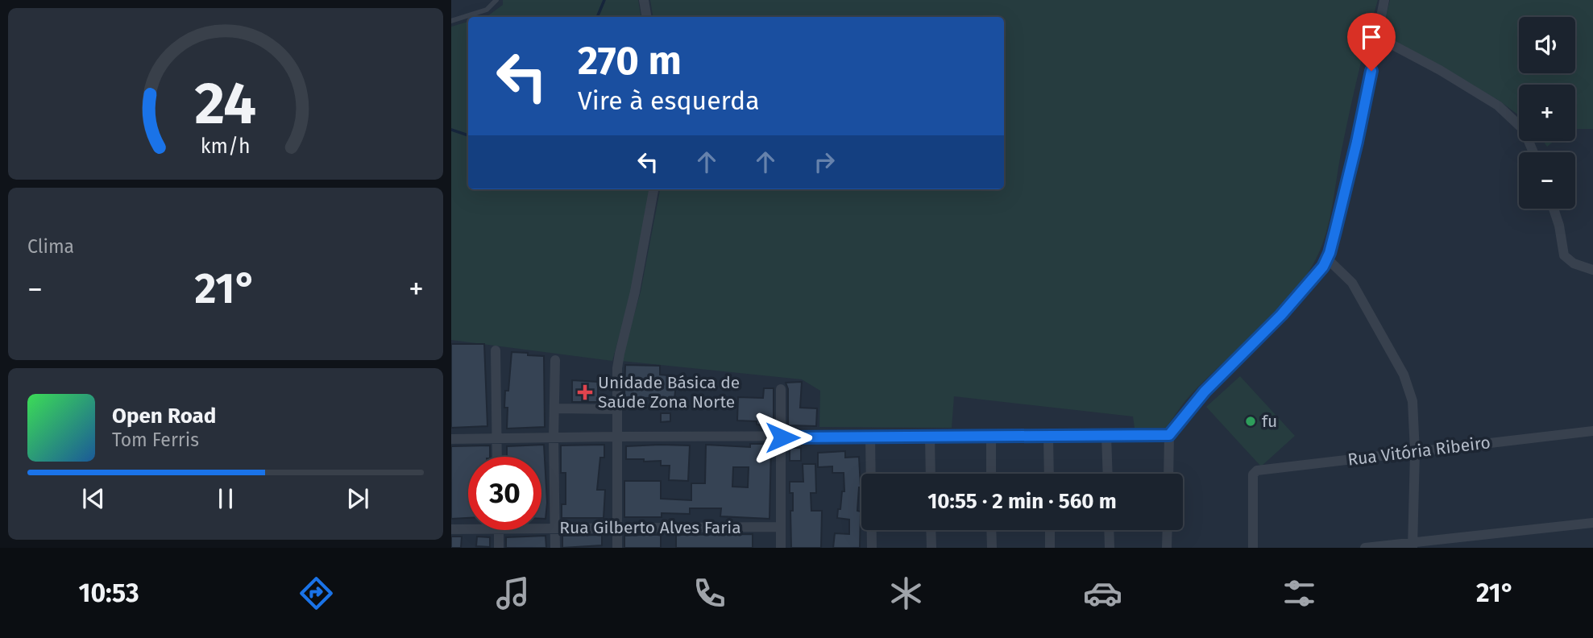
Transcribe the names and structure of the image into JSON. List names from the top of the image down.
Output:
{
  "streets": {
    "street": ["Rua Vitória Ribeiro", "Rua Gilberto Alves Faria"]
  },
  "places": {
    "health": ["Unidade Básica de Saúde Zona Norte"],
    "other": ["fu"]
  },
  "page": {
    "map_buttons": ["+", "−"],
    "turn": ["270 m", "Vire à esquerda"],
    "tile": "Clima",
    "heat": ["−", "21°", "+"],
    "song": ["Open Road", "Tom Ferris"],
    "limit": "30",
    "trip": "10:55 · 2 min · 560 m",
    "tabs": ["10:53", "21°"],
    "gauge": ["24", "km/h"]
  }
}
